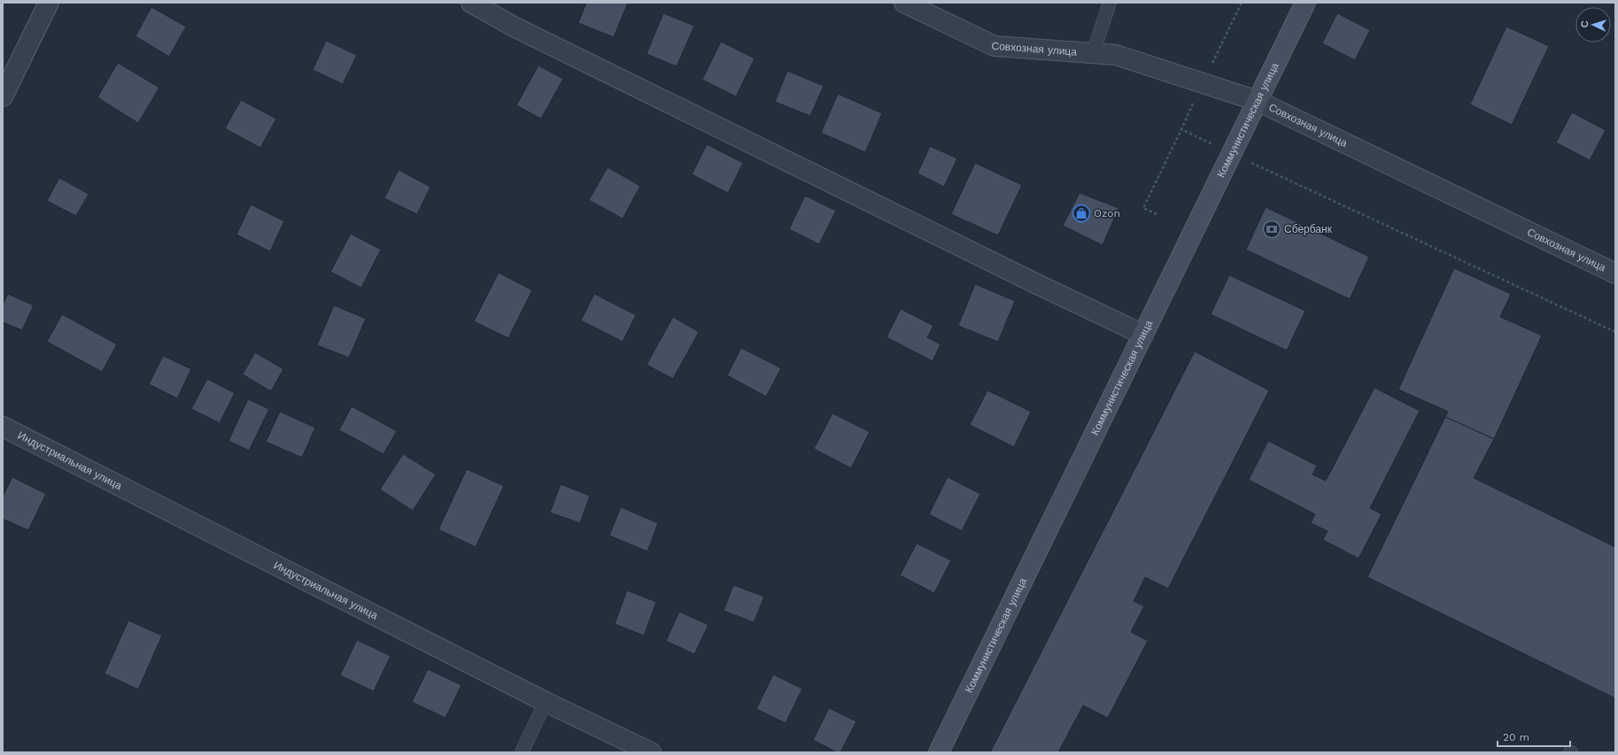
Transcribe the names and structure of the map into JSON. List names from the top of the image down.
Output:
{
  "streets": {
    "street": ["Совхозная улица", "Коммунистическая улица", "Индустриальная улица"]
  },
  "crossings": [
    ["Совхозная улица", "Коммунистическая улица"]
  ],
  "places": {
    "shop": ["Ozon"],
    "bank": ["Сбербанк"]
  },
  "scale_bar": "20 m",
  "north": "left"
}
